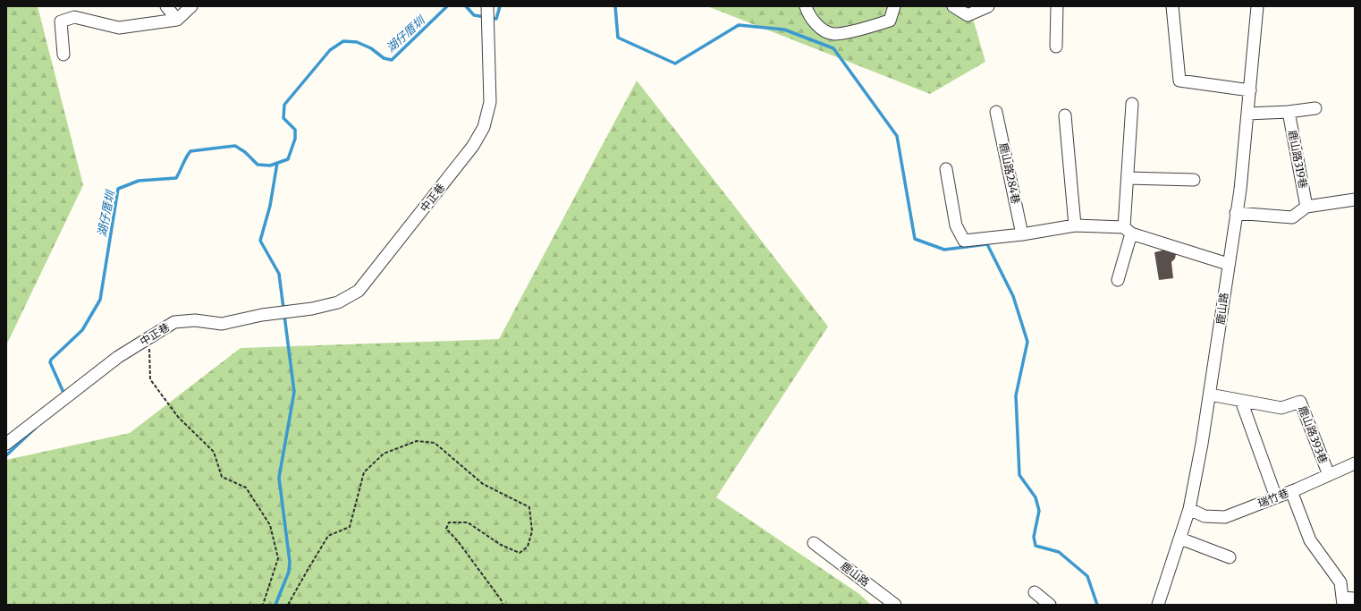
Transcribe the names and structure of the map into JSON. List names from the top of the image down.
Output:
{
  "streets": {
    "street": [
      "鹿山路319巷",
      "鹿山路284巷",
      "中正巷",
      "鹿山路",
      "鹿山路393巷",
      "瑞竹巷"
    ]
  },
  "crossings": [
    ["鹿山路", "鹿山路393巷"],
    ["鹿山路", "瑞竹巷"],
    ["鹿山路393巷", "瑞竹巷"]
  ],
  "water": ["湖仔厝圳"]
}
